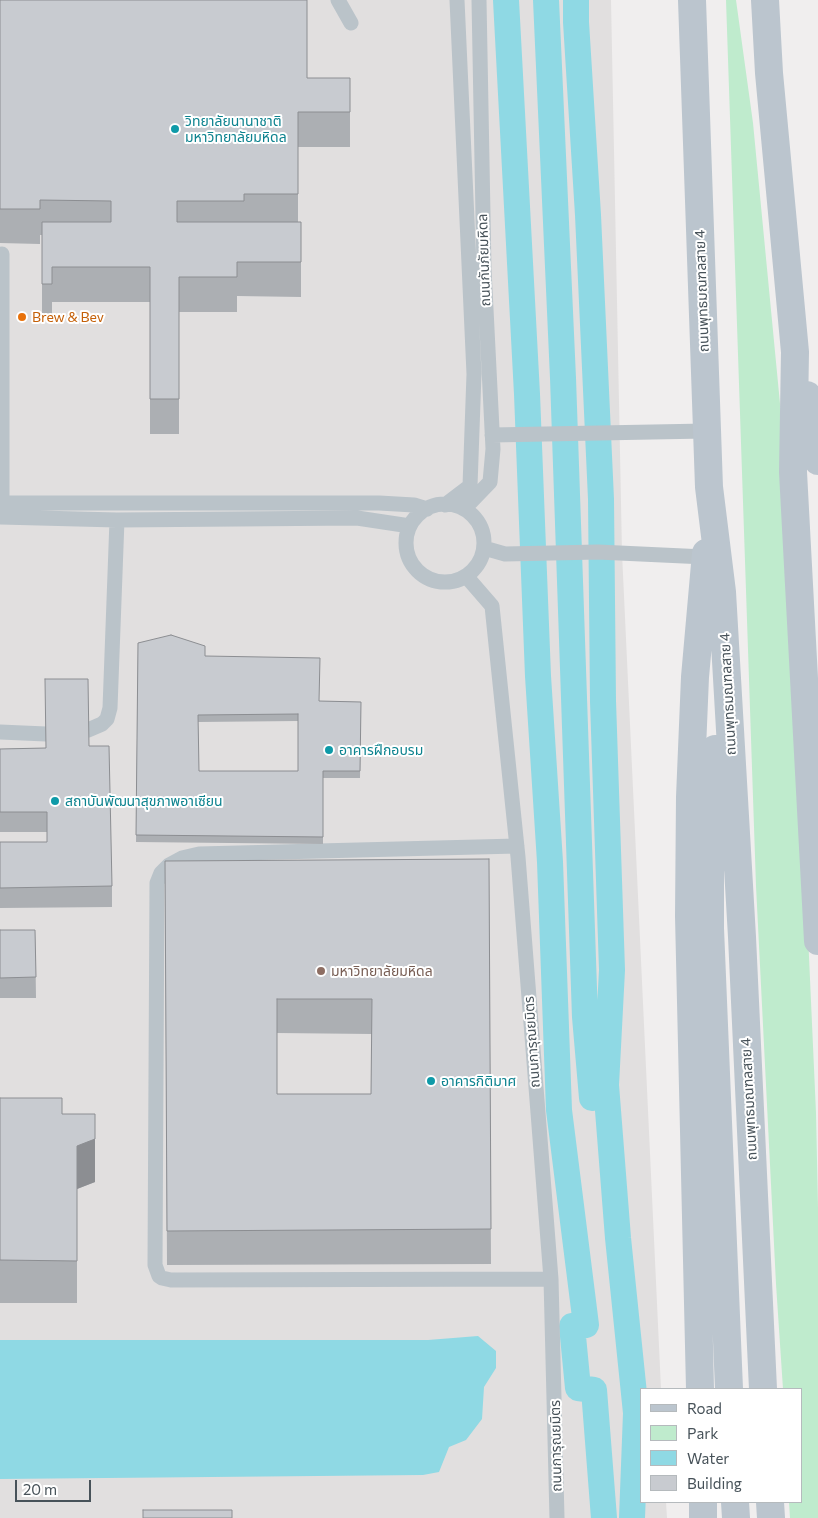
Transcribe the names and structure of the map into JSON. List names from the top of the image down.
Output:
{
  "streets": {
    "main road": ["ถนนพุทธมณฑลสาย 4"],
    "lane": ["ถนนกันภัยมหิดล", "ถนนการุณยมิตร"]
  },
  "crossings": [
    ["ถนนกันภัยมหิดล", "ถนนการุณยมิตร"]
  ],
  "places": [
    "วิทยาลัยนานาชาติ มหาวิทยาลัยมหิดล",
    "Brew & Bev",
    "อาคารฝึกอบรม",
    "สถาบันพัฒนาสุขภาพอาเซียน",
    "มหาวิทยาลัยมหิดล",
    "อาคารกิติมาศ"
  ],
  "legend": [
    "Road",
    "Park",
    "Water",
    "Building"
  ],
  "scale_bar": "20 m"
}
